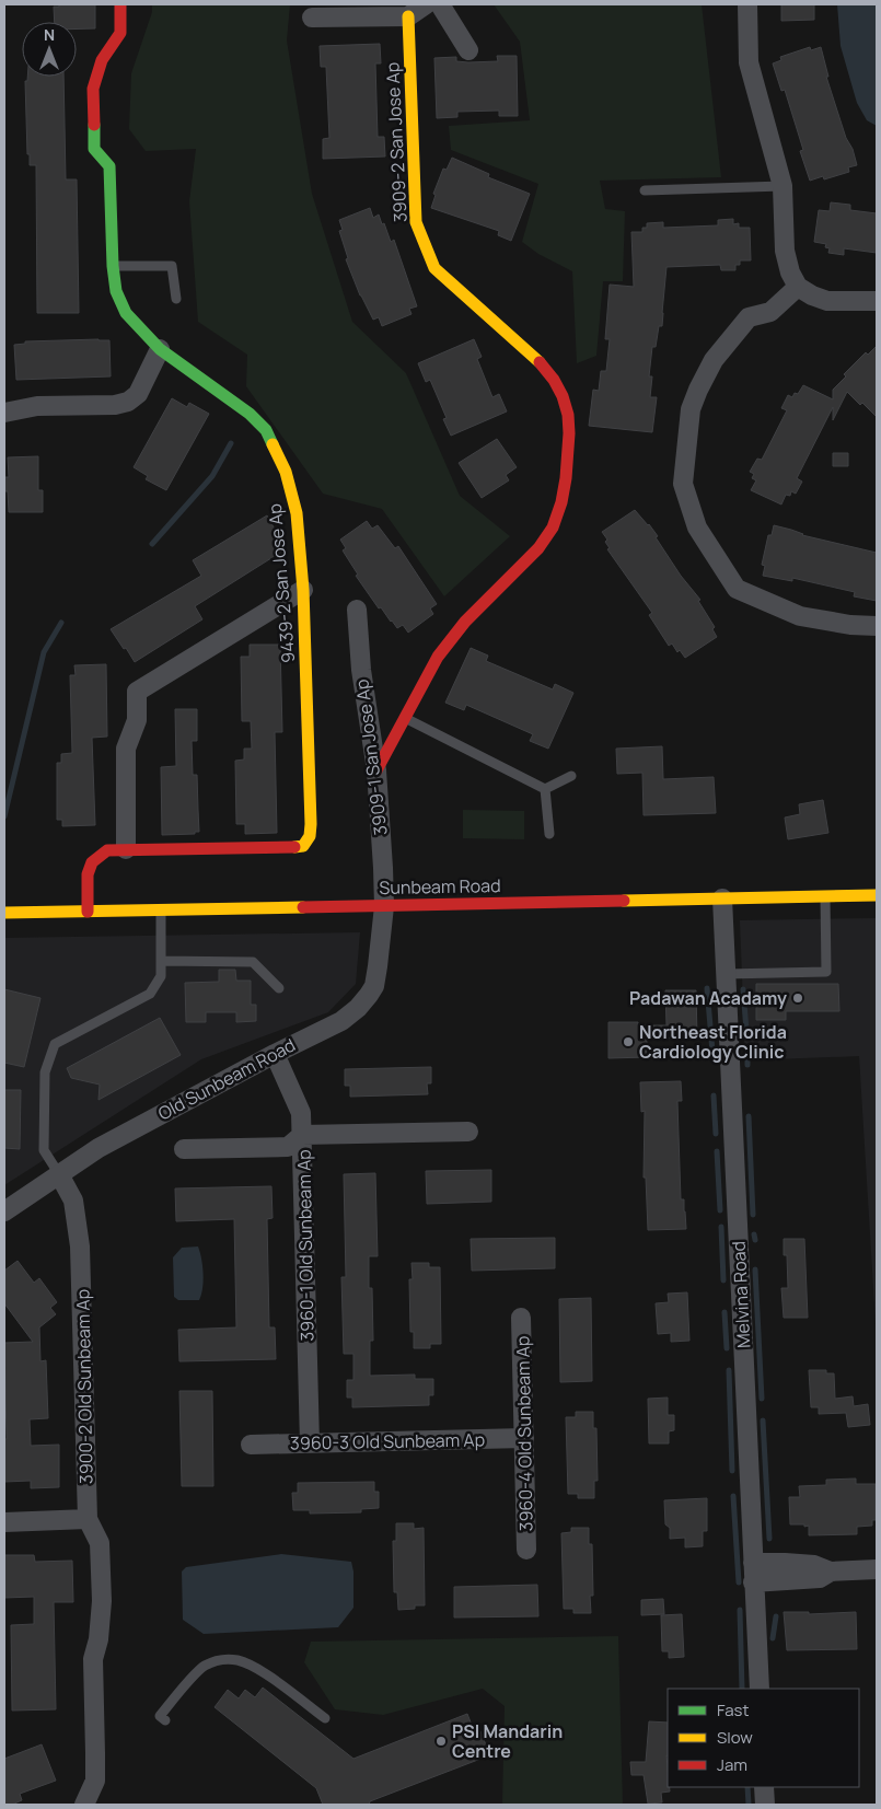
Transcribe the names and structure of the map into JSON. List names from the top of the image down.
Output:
{
  "streets": {
    "street": [
      "3909-2 San Jose Ap",
      "9439-2 San Jose Ap",
      "3909-1 San Jose Ap",
      "Sunbeam Road",
      "Old Sunbeam Road",
      "3960-1 Old Sunbeam Ap",
      "Melvina Road",
      "3900-2 Old Sunbeam Ap",
      "3960-4 Old Sunbeam Ap",
      "3960-3 Old Sunbeam Ap"
    ]
  },
  "crossings": [
    ["3909-2 San Jose Ap", "3909-1 San Jose Ap"],
    ["9439-2 San Jose Ap", "Sunbeam Road"],
    ["3909-1 San Jose Ap", "Sunbeam Road"],
    ["3909-1 San Jose Ap", "Old Sunbeam Road"],
    ["Sunbeam Road", "Old Sunbeam Road"],
    ["Sunbeam Road", "Melvina Road"],
    ["Old Sunbeam Road", "3960-1 Old Sunbeam Ap"],
    ["Old Sunbeam Road", "3900-2 Old Sunbeam Ap"],
    ["3960-1 Old Sunbeam Ap", "3960-3 Old Sunbeam Ap"],
    ["3960-4 Old Sunbeam Ap", "3960-3 Old Sunbeam Ap"]
  ],
  "places": ["Padawan Acadamy", "Northeast Florida Cardiology Clinic", "PSI Mandarin Centre"],
  "legend": ["Fast", "Slow", "Jam"],
  "north": "top"
}
